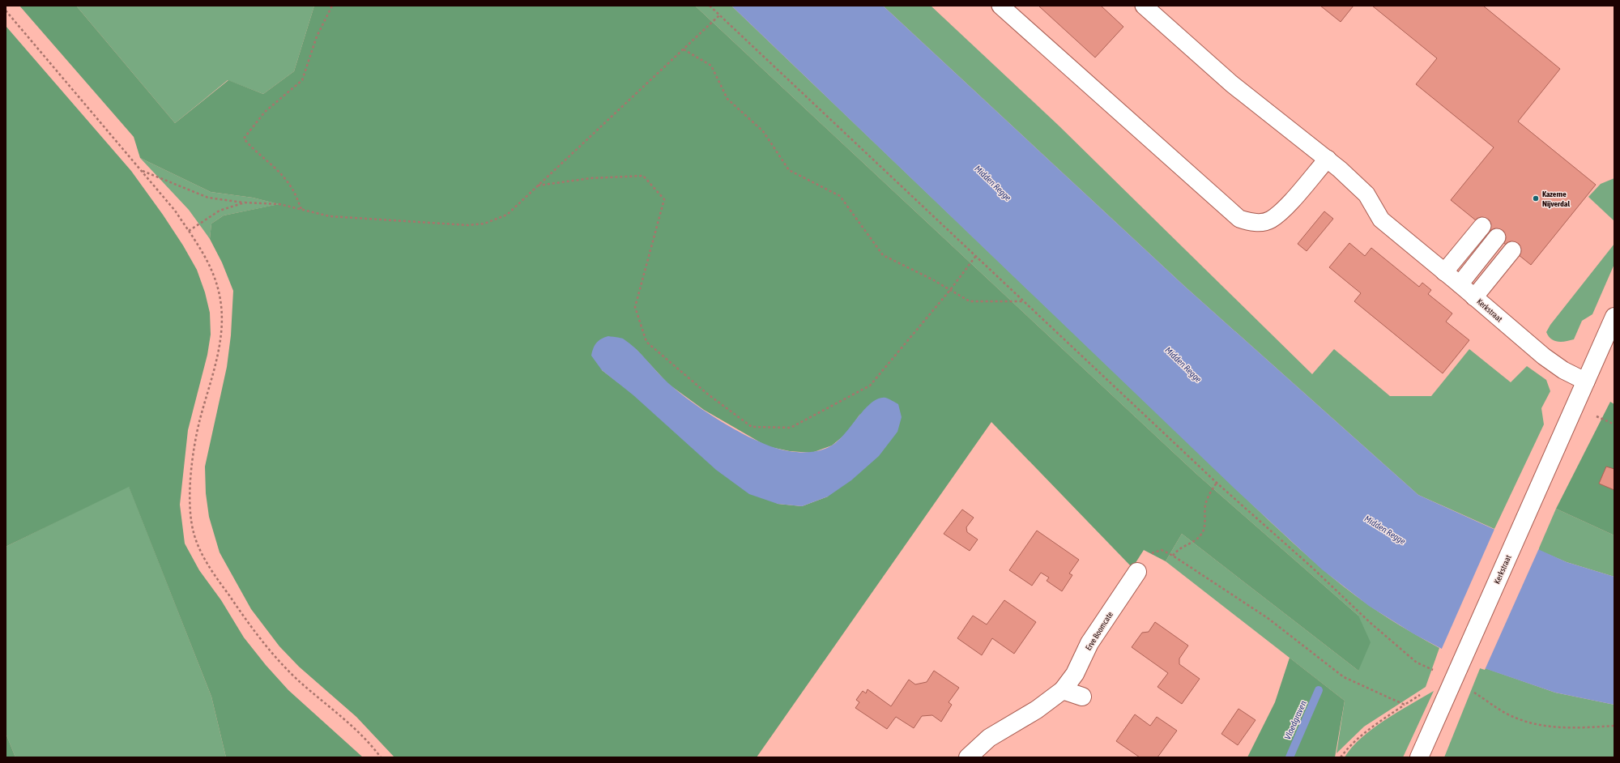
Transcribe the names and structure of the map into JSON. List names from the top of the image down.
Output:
{
  "streets": {
    "street": ["Kerkstraat", "Erve Boomcate"]
  },
  "water": ["Midden Regge", "Vloedgraven"],
  "places": ["Kazerne Nijverdal"]
}
